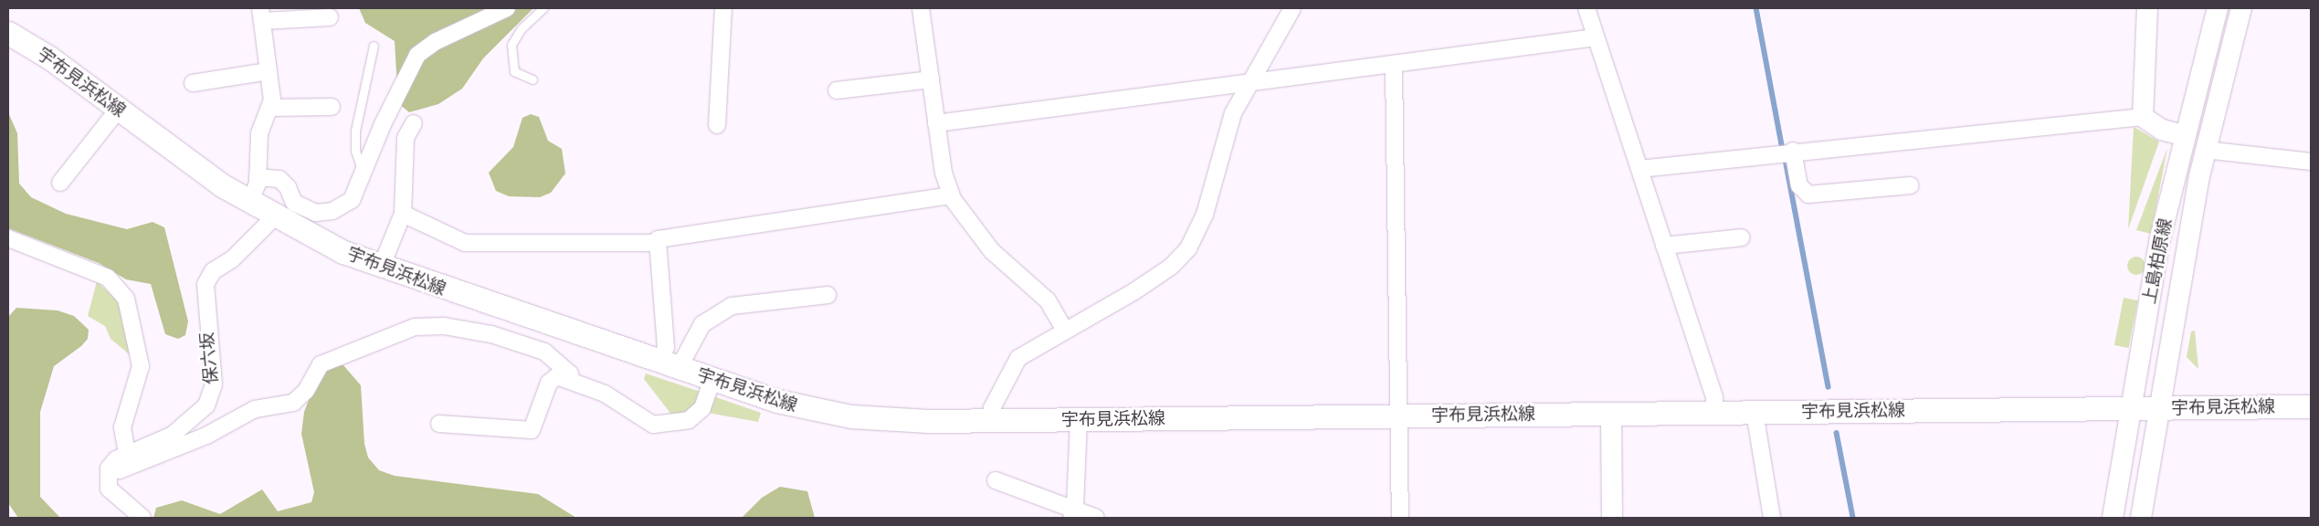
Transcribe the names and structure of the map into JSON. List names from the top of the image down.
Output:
{
  "streets": {
    "main road": ["宇布見浜松線"],
    "street": ["上島柏原線", "保六坂"]
  },
  "crossings": [
    ["宇布見浜松線", "上島柏原線"],
    ["宇布見浜松線", "保六坂"]
  ]
}
